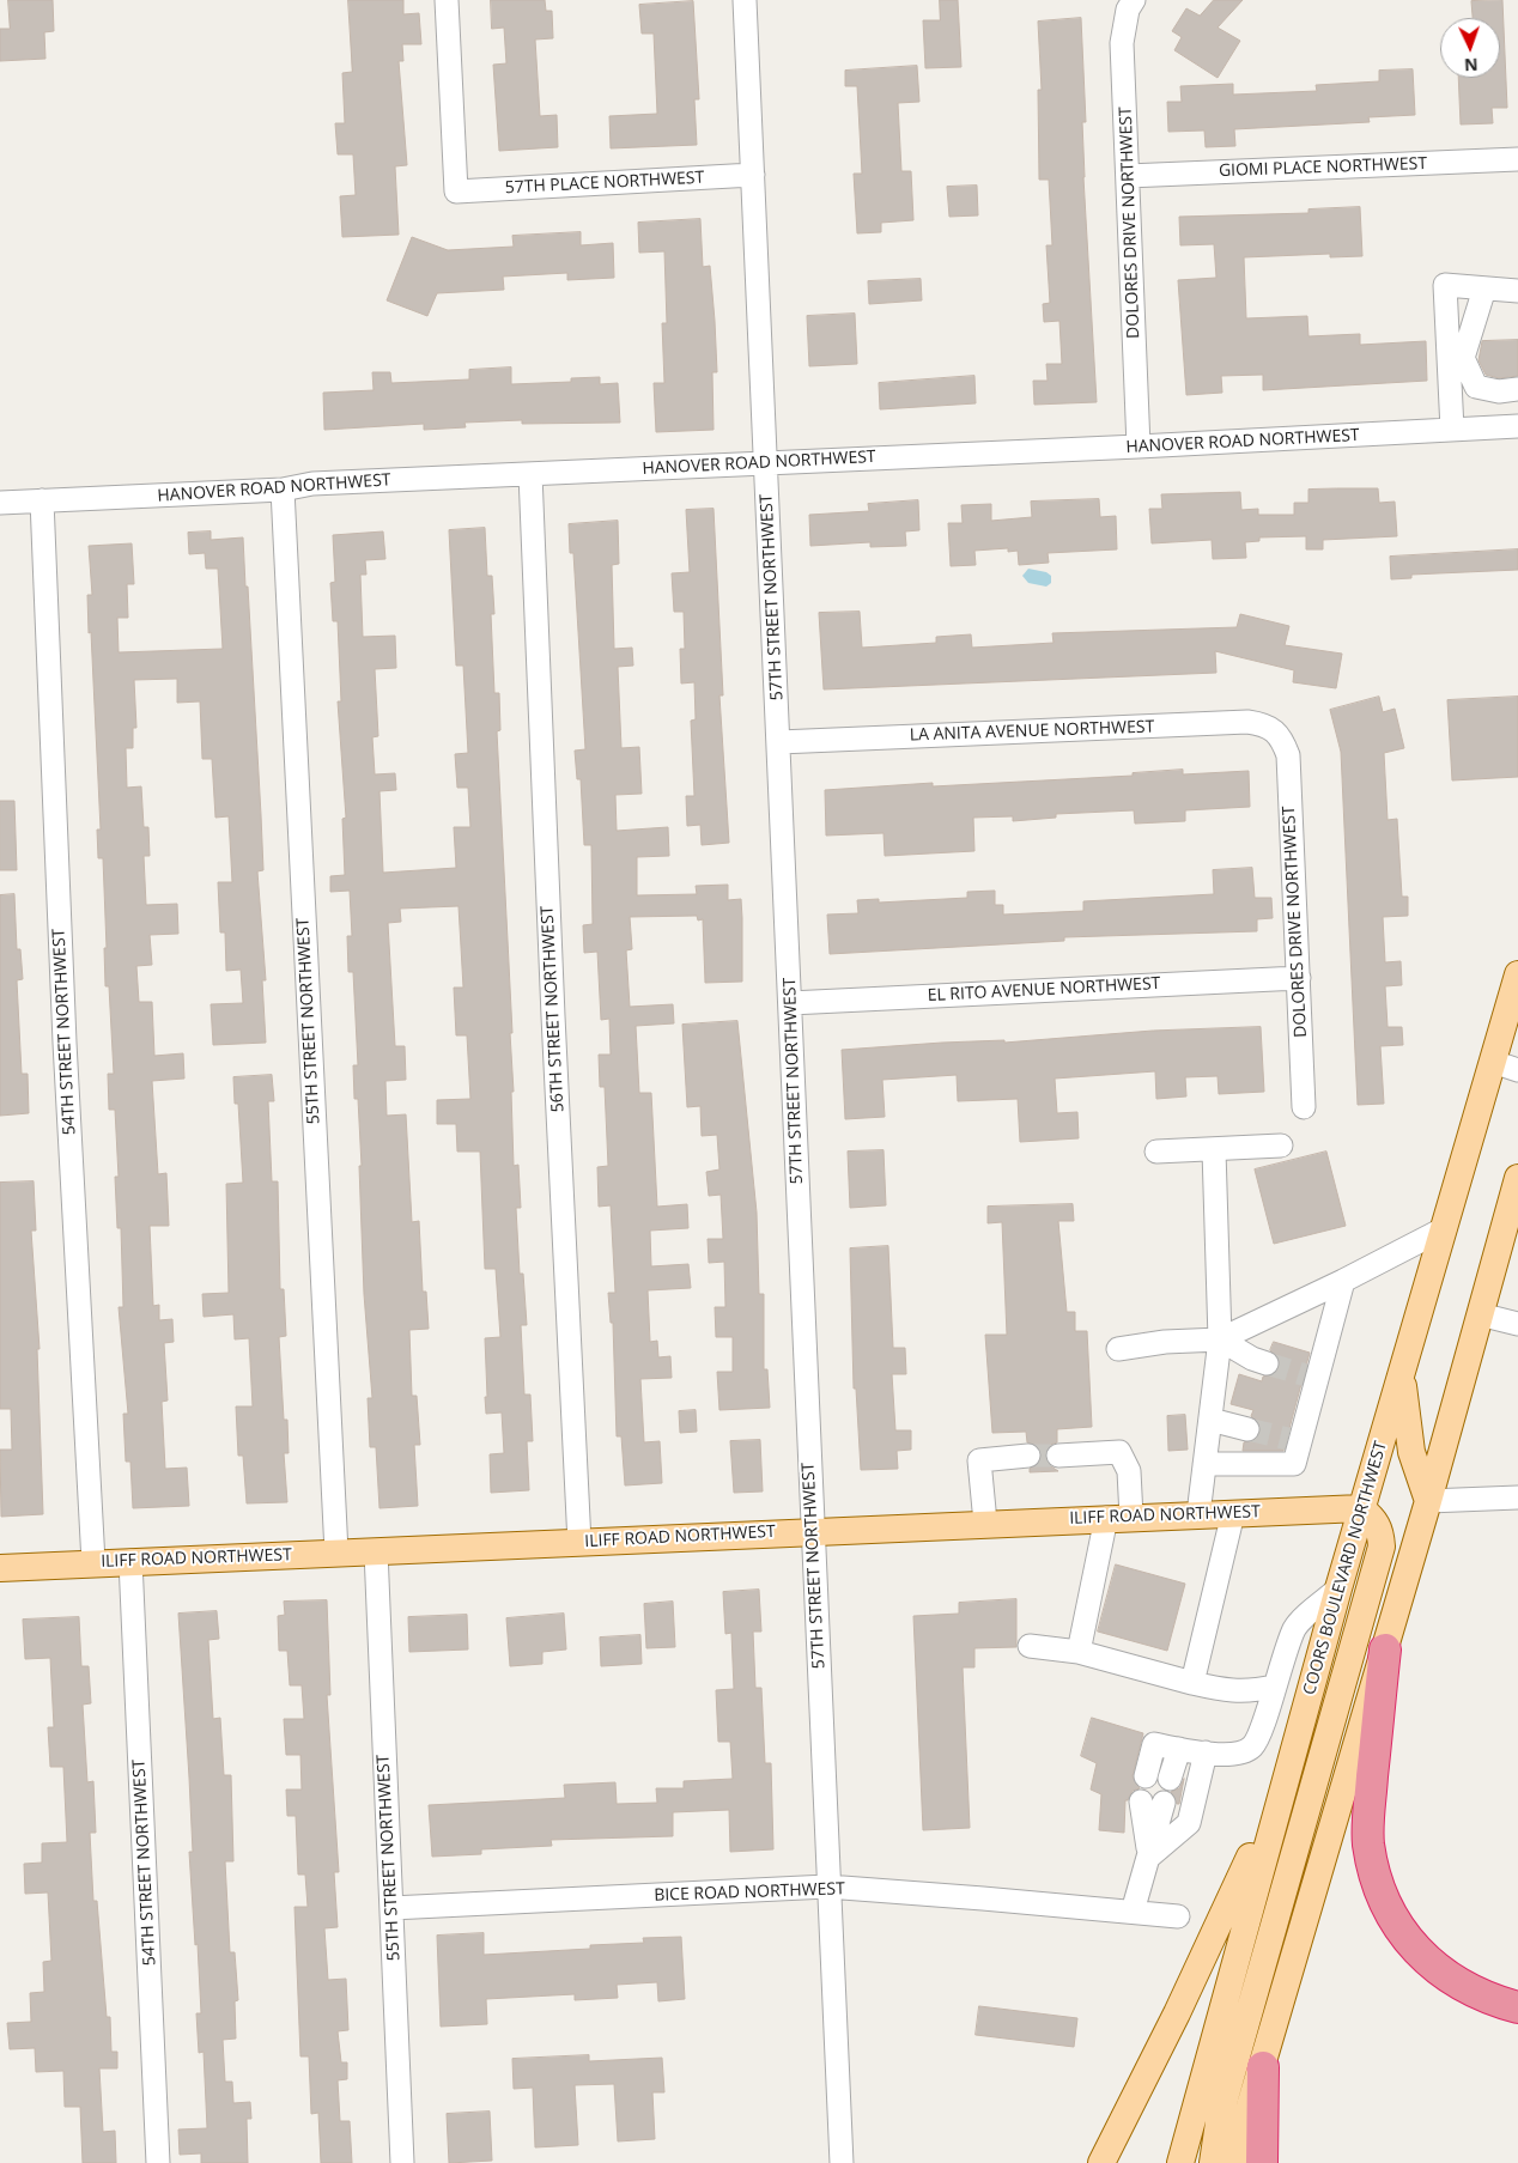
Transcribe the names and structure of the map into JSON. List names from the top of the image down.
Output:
{
  "streets": {
    "main road": ["ILIFF ROAD NORTHWEST", "COORS BOULEVARD NORTHWEST"],
    "street": [
      "GIOMI PLACE NORTHWEST",
      "57TH PLACE NORTHWEST",
      "DOLORES DRIVE NORTHWEST",
      "HANOVER ROAD NORTHWEST",
      "57TH STREET NORTHWEST",
      "LA ANITA AVENUE NORTHWEST",
      "EL RITO AVENUE NORTHWEST",
      "56TH STREET NORTHWEST",
      "55TH STREET NORTHWEST",
      "54TH STREET NORTHWEST",
      "BICE ROAD NORTHWEST"
    ]
  },
  "crossings": [
    ["GIOMI PLACE NORTHWEST", "DOLORES DRIVE NORTHWEST"],
    ["57TH PLACE NORTHWEST", "57TH STREET NORTHWEST"],
    ["DOLORES DRIVE NORTHWEST", "HANOVER ROAD NORTHWEST"],
    ["DOLORES DRIVE NORTHWEST", "LA ANITA AVENUE NORTHWEST"],
    ["DOLORES DRIVE NORTHWEST", "EL RITO AVENUE NORTHWEST"],
    ["HANOVER ROAD NORTHWEST", "57TH STREET NORTHWEST"],
    ["HANOVER ROAD NORTHWEST", "56TH STREET NORTHWEST"],
    ["HANOVER ROAD NORTHWEST", "55TH STREET NORTHWEST"],
    ["HANOVER ROAD NORTHWEST", "54TH STREET NORTHWEST"],
    ["57TH STREET NORTHWEST", "LA ANITA AVENUE NORTHWEST"],
    ["57TH STREET NORTHWEST", "EL RITO AVENUE NORTHWEST"],
    ["57TH STREET NORTHWEST", "ILIFF ROAD NORTHWEST"],
    ["57TH STREET NORTHWEST", "BICE ROAD NORTHWEST"],
    ["56TH STREET NORTHWEST", "ILIFF ROAD NORTHWEST"],
    ["55TH STREET NORTHWEST", "ILIFF ROAD NORTHWEST"],
    ["55TH STREET NORTHWEST", "BICE ROAD NORTHWEST"],
    ["54TH STREET NORTHWEST", "ILIFF ROAD NORTHWEST"],
    ["ILIFF ROAD NORTHWEST", "COORS BOULEVARD NORTHWEST"]
  ],
  "north": "bottom"
}
